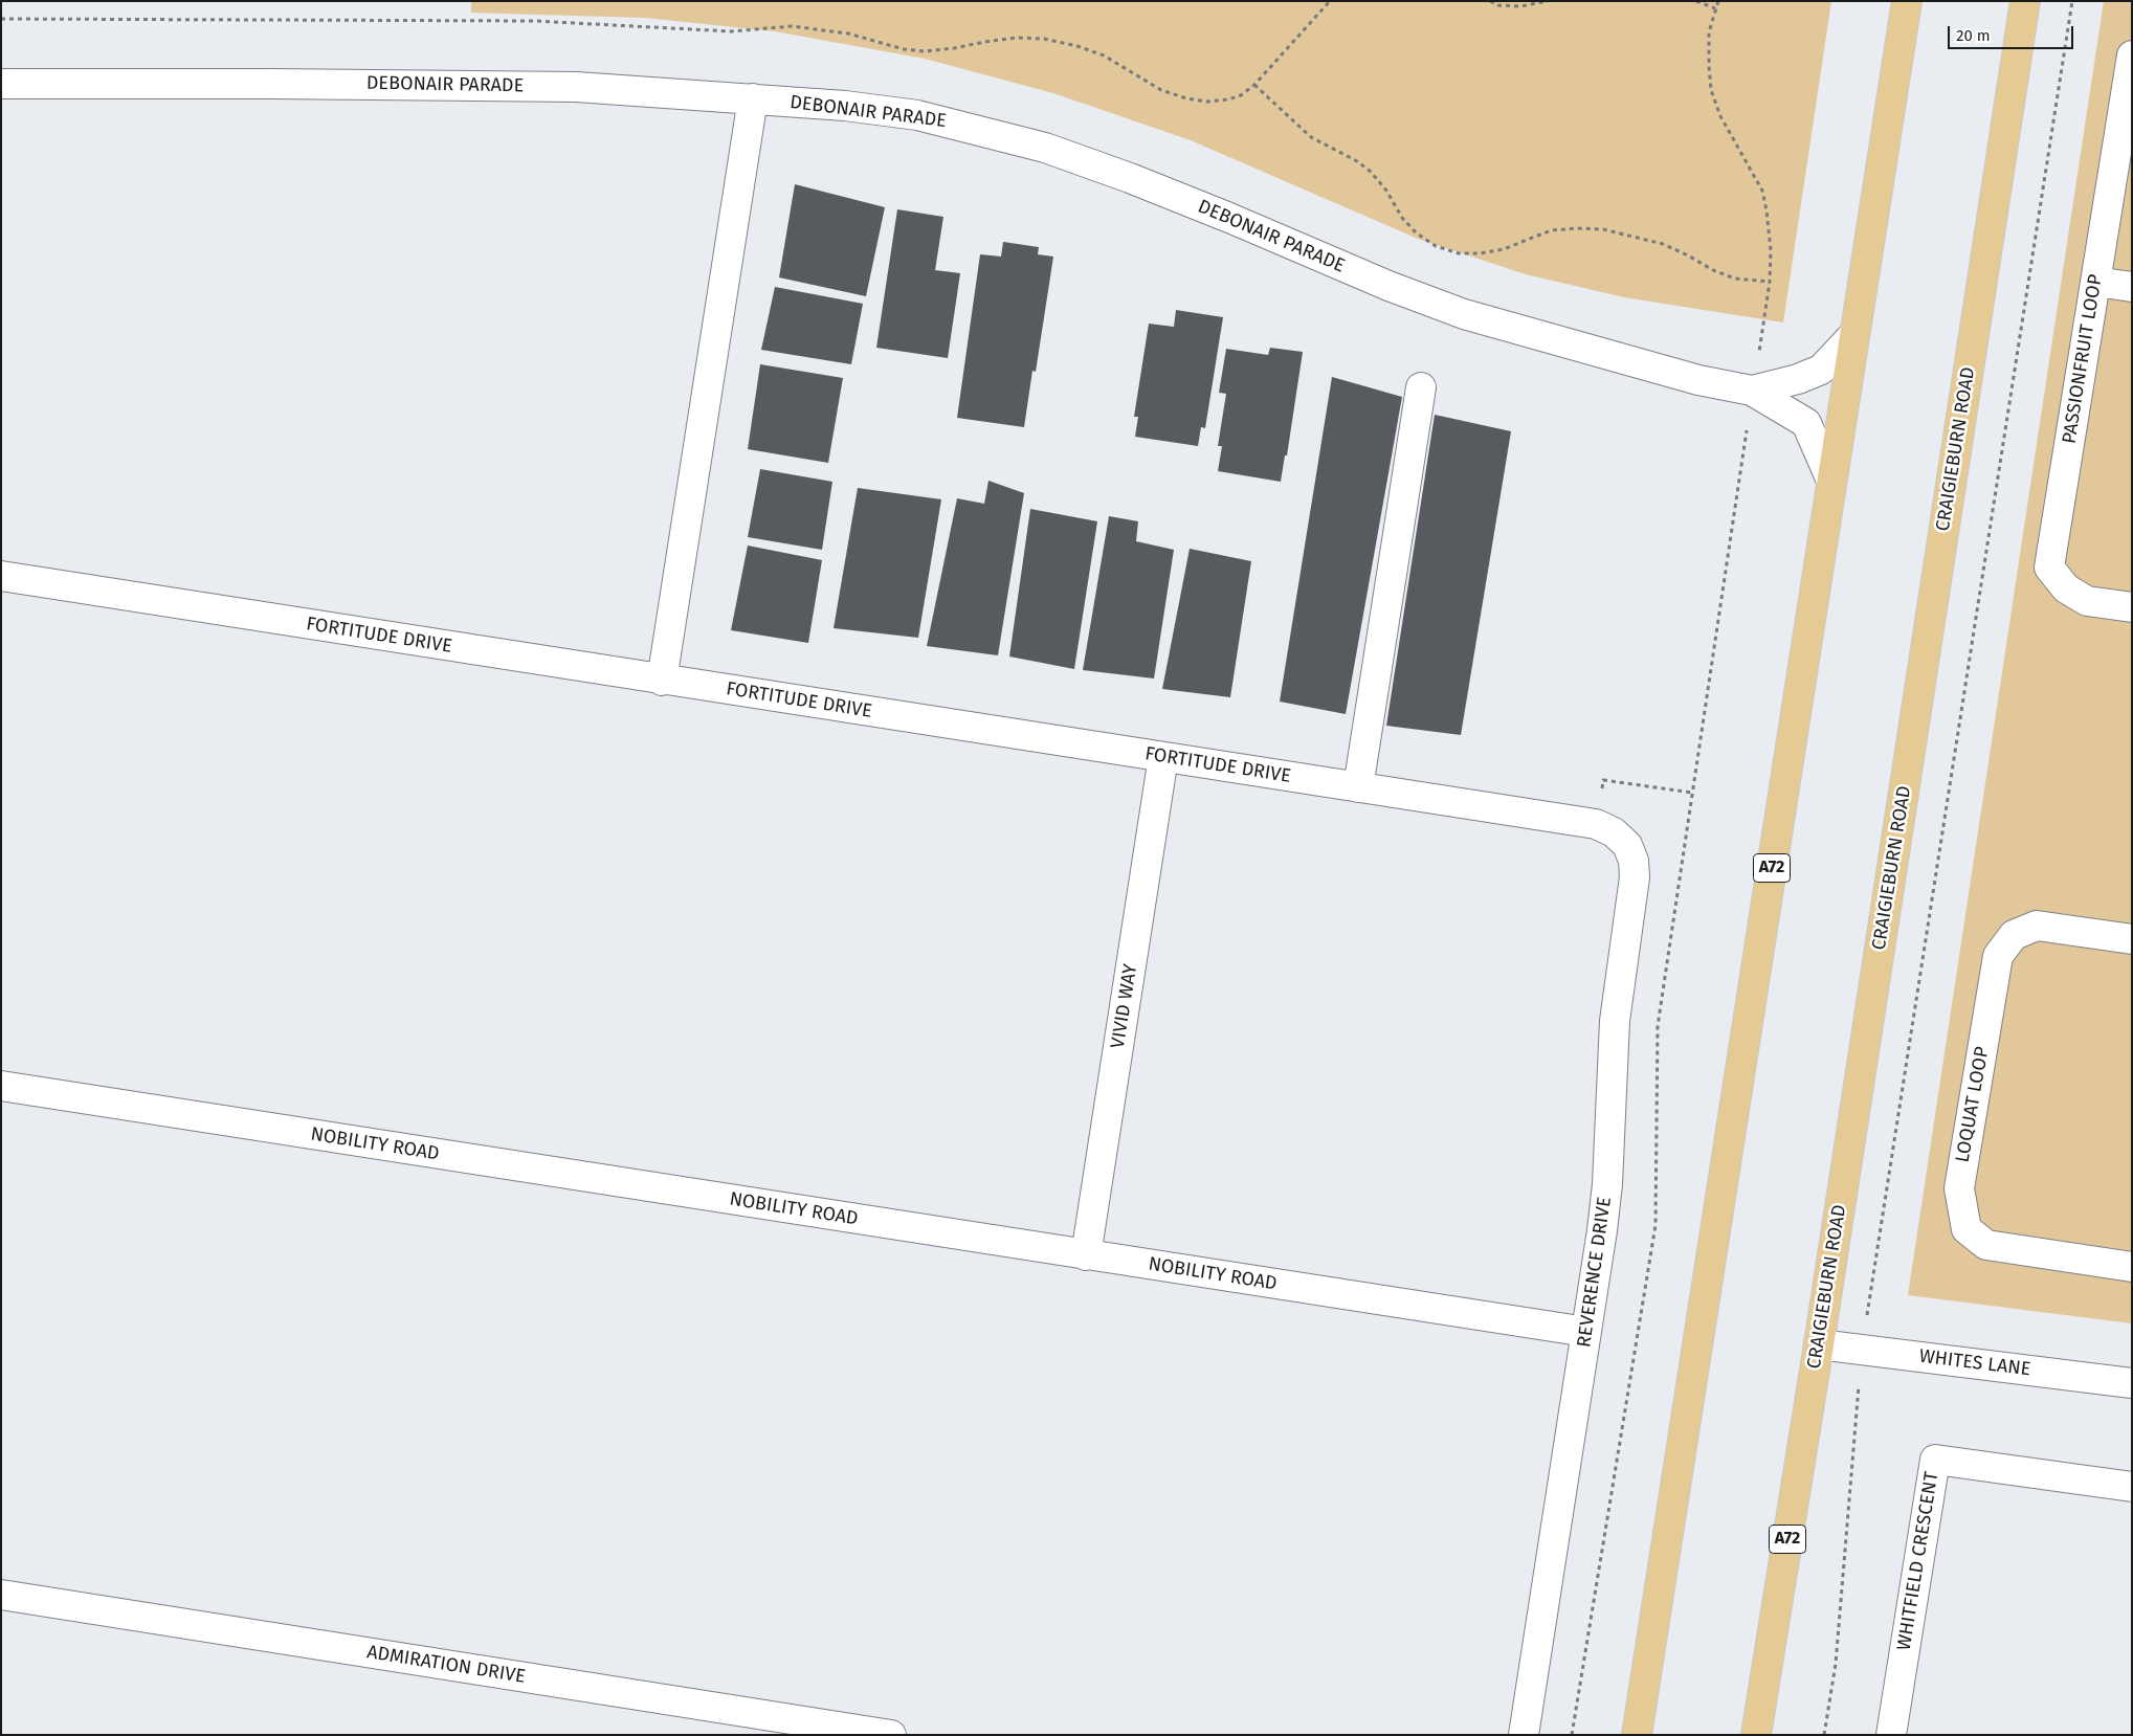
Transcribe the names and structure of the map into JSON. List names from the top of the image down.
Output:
{
  "streets": {
    "main road": ["CRAIGIEBURN ROAD", "A72"],
    "street": [
      "DEBONAIR PARADE",
      "PASSIONFRUIT LOOP",
      "FORTITUDE DRIVE",
      "VIVID WAY",
      "LOQUAT LOOP",
      "NOBILITY ROAD",
      "REVERENCE DRIVE",
      "WHITES LANE",
      "WHITFIELD CRESCENT",
      "ADMIRATION DRIVE"
    ]
  },
  "crossings": [
    ["CRAIGIEBURN ROAD", "WHITES LANE"],
    ["FORTITUDE DRIVE", "VIVID WAY"],
    ["FORTITUDE DRIVE", "REVERENCE DRIVE"],
    ["VIVID WAY", "NOBILITY ROAD"],
    ["NOBILITY ROAD", "REVERENCE DRIVE"]
  ],
  "scale_bar": "20 m"
}
